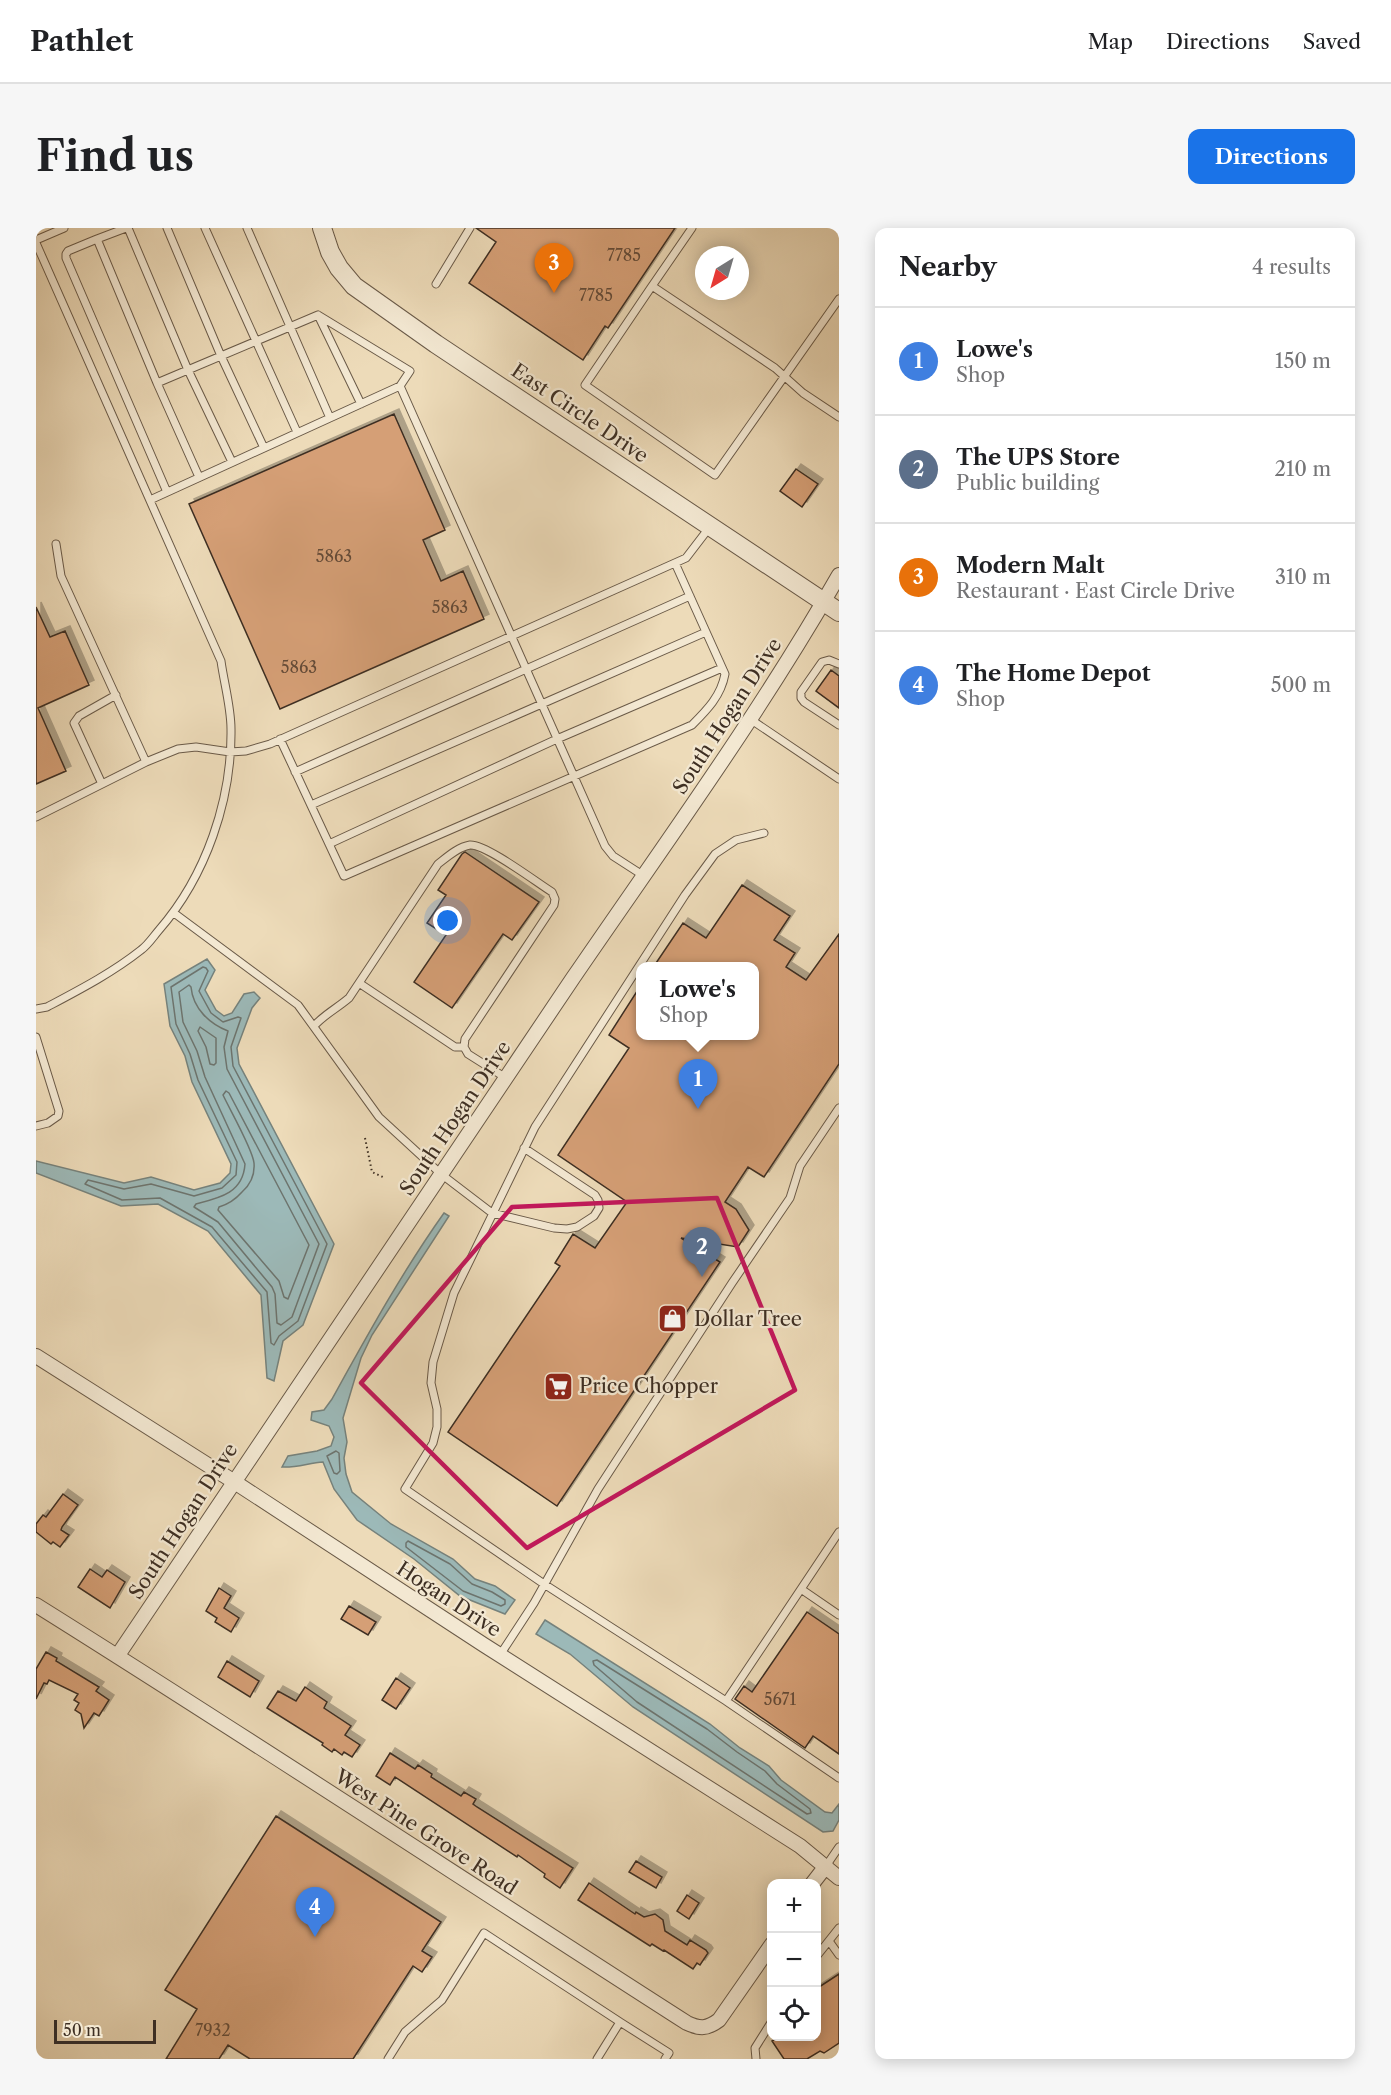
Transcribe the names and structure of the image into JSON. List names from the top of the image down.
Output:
{
  "streets": {
    "street": [
      "East Circle Drive",
      "South Hogan Drive",
      "Hogan Drive",
      "West Pine Grove Road"
    ]
  },
  "crossings": [
    ["East Circle Drive", "South Hogan Drive"],
    ["South Hogan Drive", "Hogan Drive"],
    ["South Hogan Drive", "West Pine Grove Road"]
  ],
  "places": {
    "shop": ["Dollar Tree"],
    "supermarket": ["Price Chopper"]
  },
  "house_numbers": [
    "7785",
    "7785",
    "5863",
    "5863",
    "5863",
    "5671",
    "7932"
  ],
  "scale_bar": "50 m",
  "north": "bottom left",
  "page": {
    "header": "Pathlet",
    "nav": ["Map", "Directions", "Saved"],
    "buttons": "Directions",
    "title": "Find us",
    "heading": ["Nearby", "4 results"],
    "pins": [
      "3",
      "1",
      "2",
      "4"
    ],
    "list": [
      {
        "mark": "1",
        "name": "Lowe's",
        "note": "Shop",
        "value": "150 m"
      },
      {
        "mark": "2",
        "name": "The UPS Store",
        "note": "Public building",
        "value": "210 m"
      },
      {
        "mark": "3",
        "name": "Modern Malt",
        "note": "Restaurant · East Circle Drive",
        "value": "310 m"
      },
      {
        "mark": "4",
        "name": "The Home Depot",
        "note": "Shop",
        "value": "500 m"
      }
    ],
    "popup": ["Lowe's", "Shop"],
    "map_buttons": ["+", "−"],
    "scale": "50 m"
  }
}
